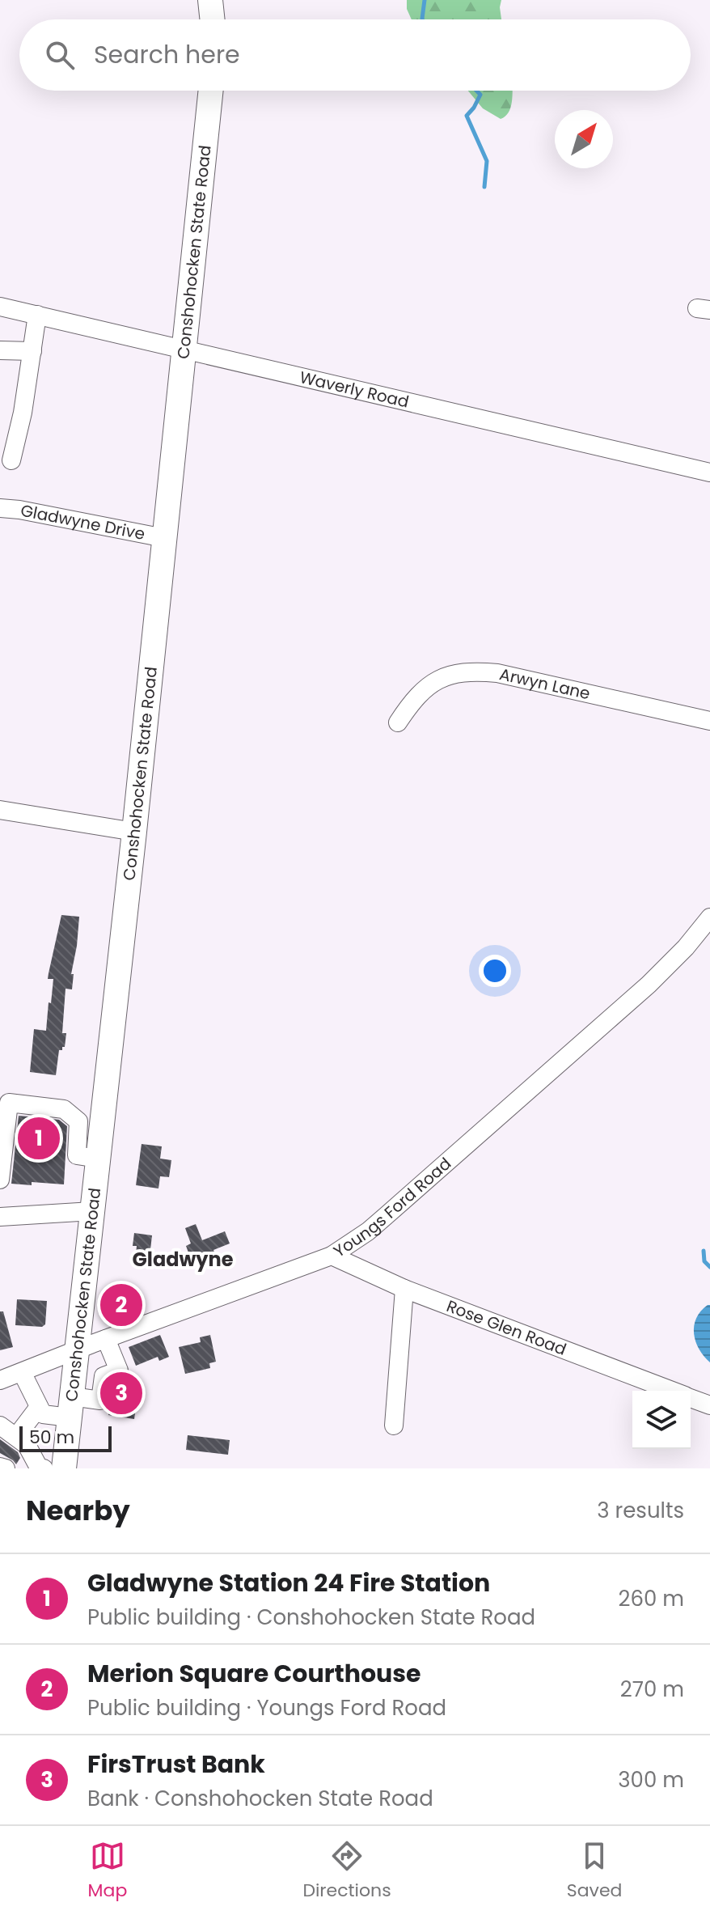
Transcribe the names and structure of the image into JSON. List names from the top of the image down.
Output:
{
  "streets": {
    "main road": ["Conshohocken State Road"],
    "street": [
      "Waverly Road",
      "Gladwyne Drive",
      "Arwyn Lane",
      "Youngs Ford Road",
      "Rose Glen Road"
    ]
  },
  "crossings": [
    ["Conshohocken State Road", "Waverly Road"],
    ["Conshohocken State Road", "Gladwyne Drive"],
    ["Conshohocken State Road", "Youngs Ford Road"],
    ["Youngs Ford Road", "Rose Glen Road"]
  ],
  "districts": ["Gladwyne"],
  "scale_bar": "50 m",
  "north": "top right",
  "page": {
    "search": "Search here",
    "pins": ["1", "2", "3"],
    "scale": "50 m",
    "heading": ["Nearby", "3 results"],
    "list": [
      {
        "mark": "1",
        "name": "Gladwyne Station 24 Fire Station",
        "note": "Public building · Conshohocken State Road",
        "value": "260 m"
      },
      {
        "mark": "2",
        "name": "Merion Square Courthouse",
        "note": "Public building · Youngs Ford Road",
        "value": "270 m"
      },
      {
        "mark": "3",
        "name": "FirsTrust Bank",
        "note": "Bank · Conshohocken State Road",
        "value": "300 m"
      }
    ],
    "nav": ["Map", "Directions", "Saved"]
  }
}
